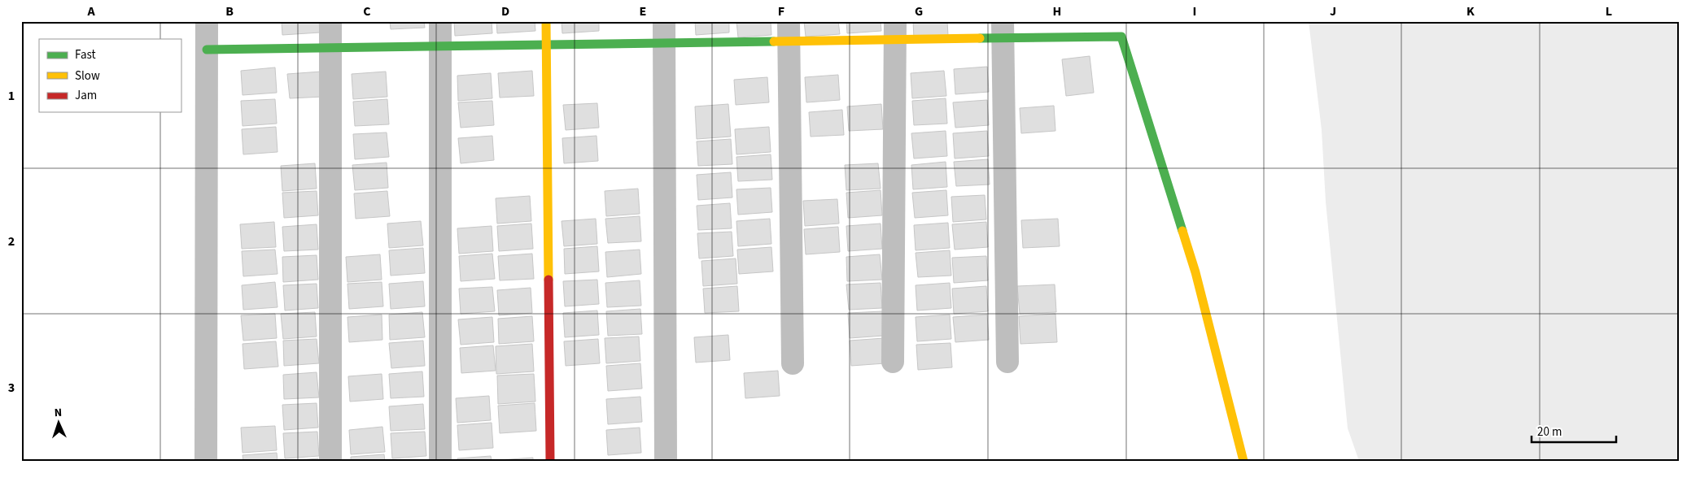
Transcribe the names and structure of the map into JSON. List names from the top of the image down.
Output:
{
  "legend": ["Fast", "Slow", "Jam"],
  "scale_bar": "20 m",
  "north": "top",
  "grid": {
    "columns": [
      "A",
      "B",
      "C",
      "D",
      "E",
      "F",
      "G",
      "H",
      "I",
      "J",
      "K",
      "L"
    ],
    "rows": ["1", "2", "3"]
  }
}
